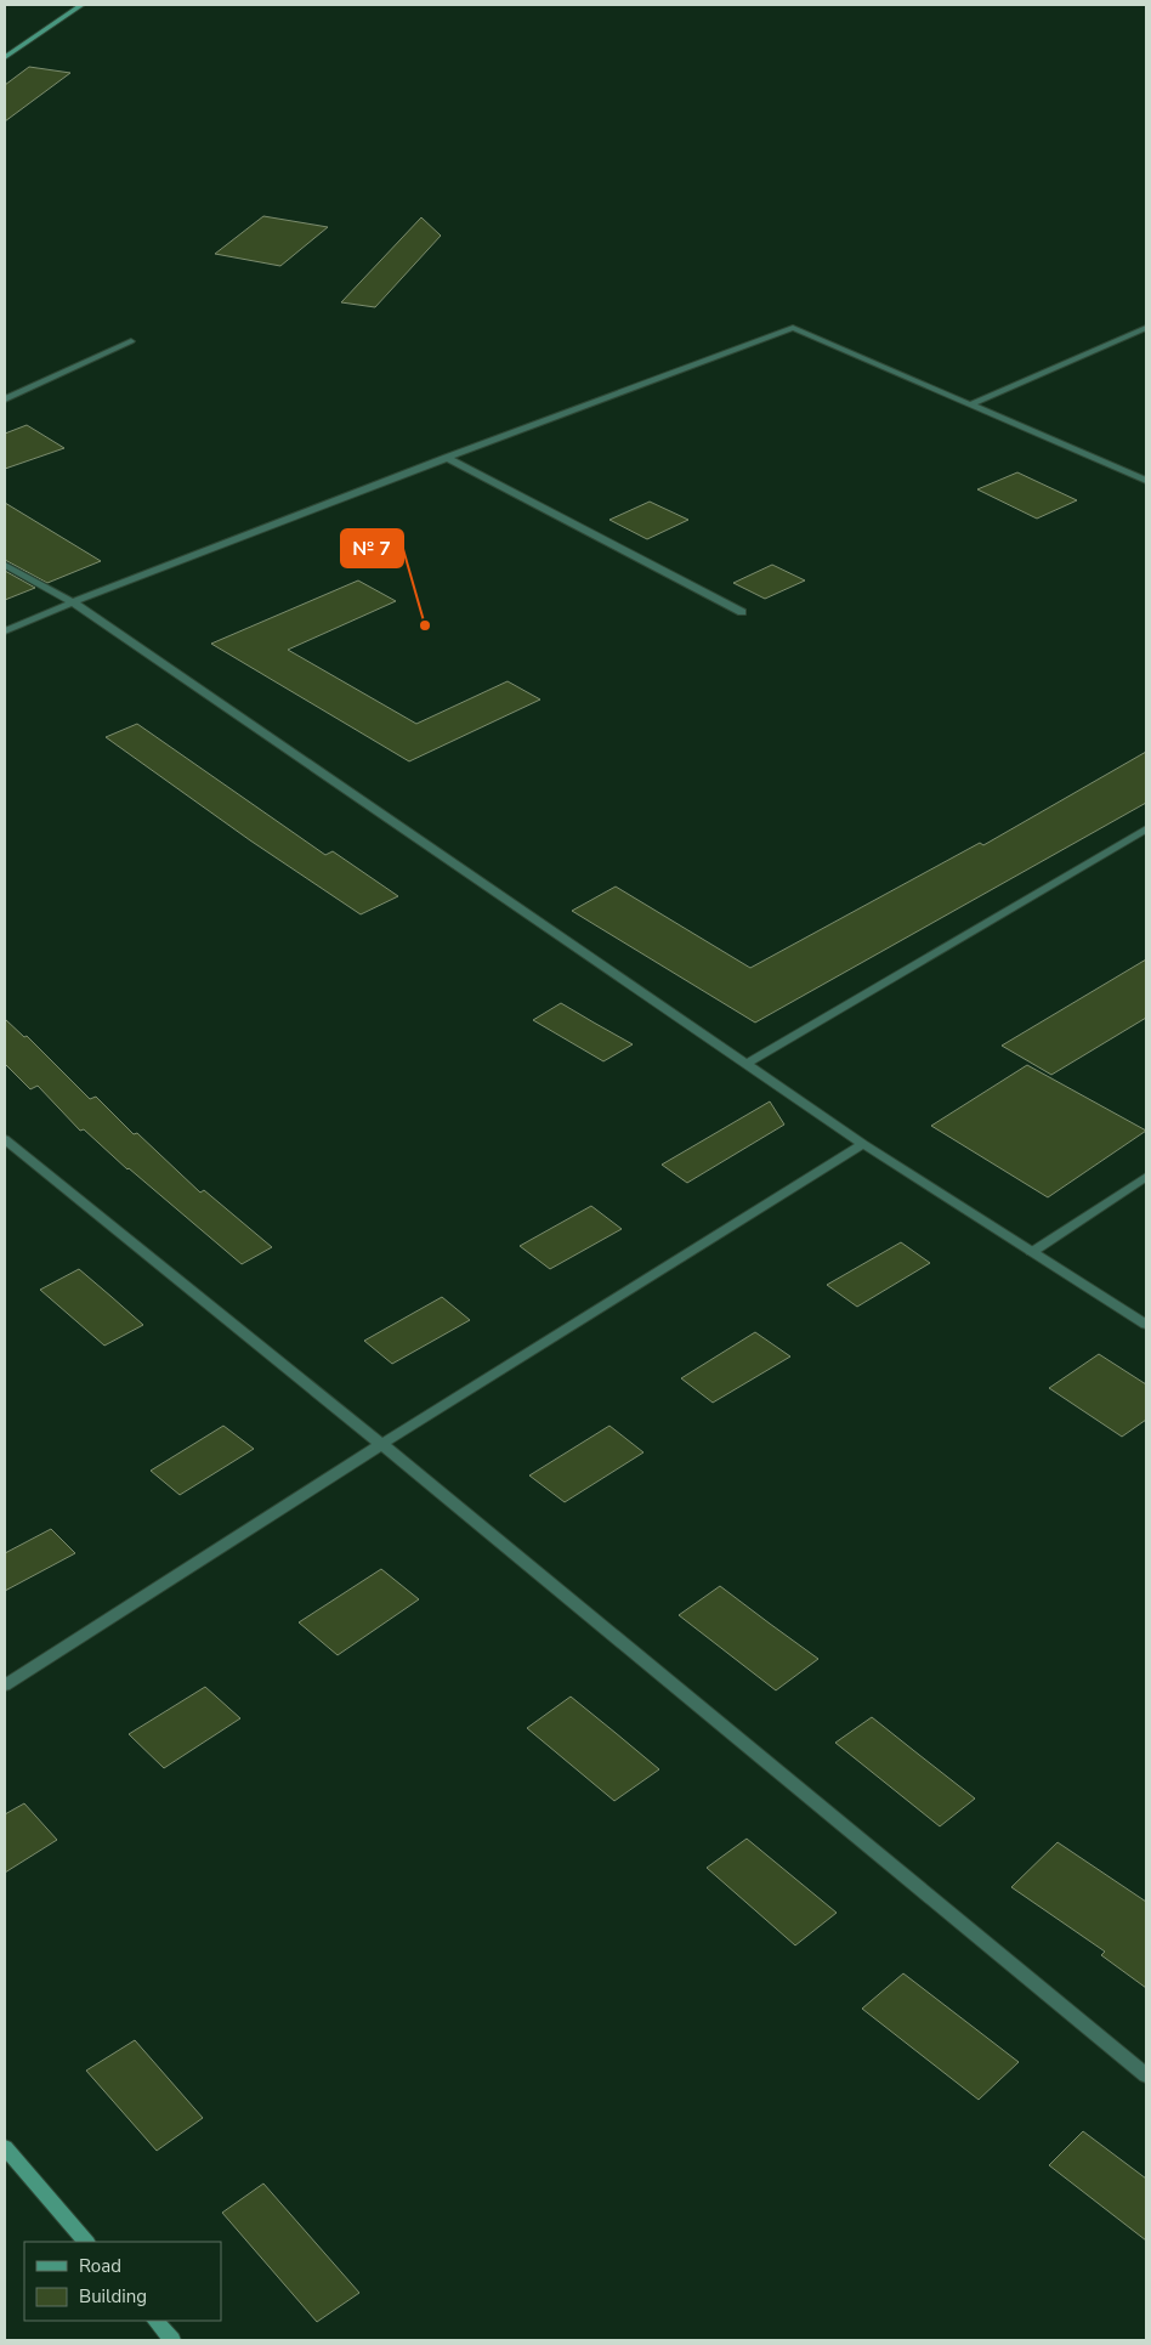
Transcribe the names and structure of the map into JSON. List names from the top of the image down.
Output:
{
  "places": ["№ 7"],
  "legend": ["Road", "Building"]
}
